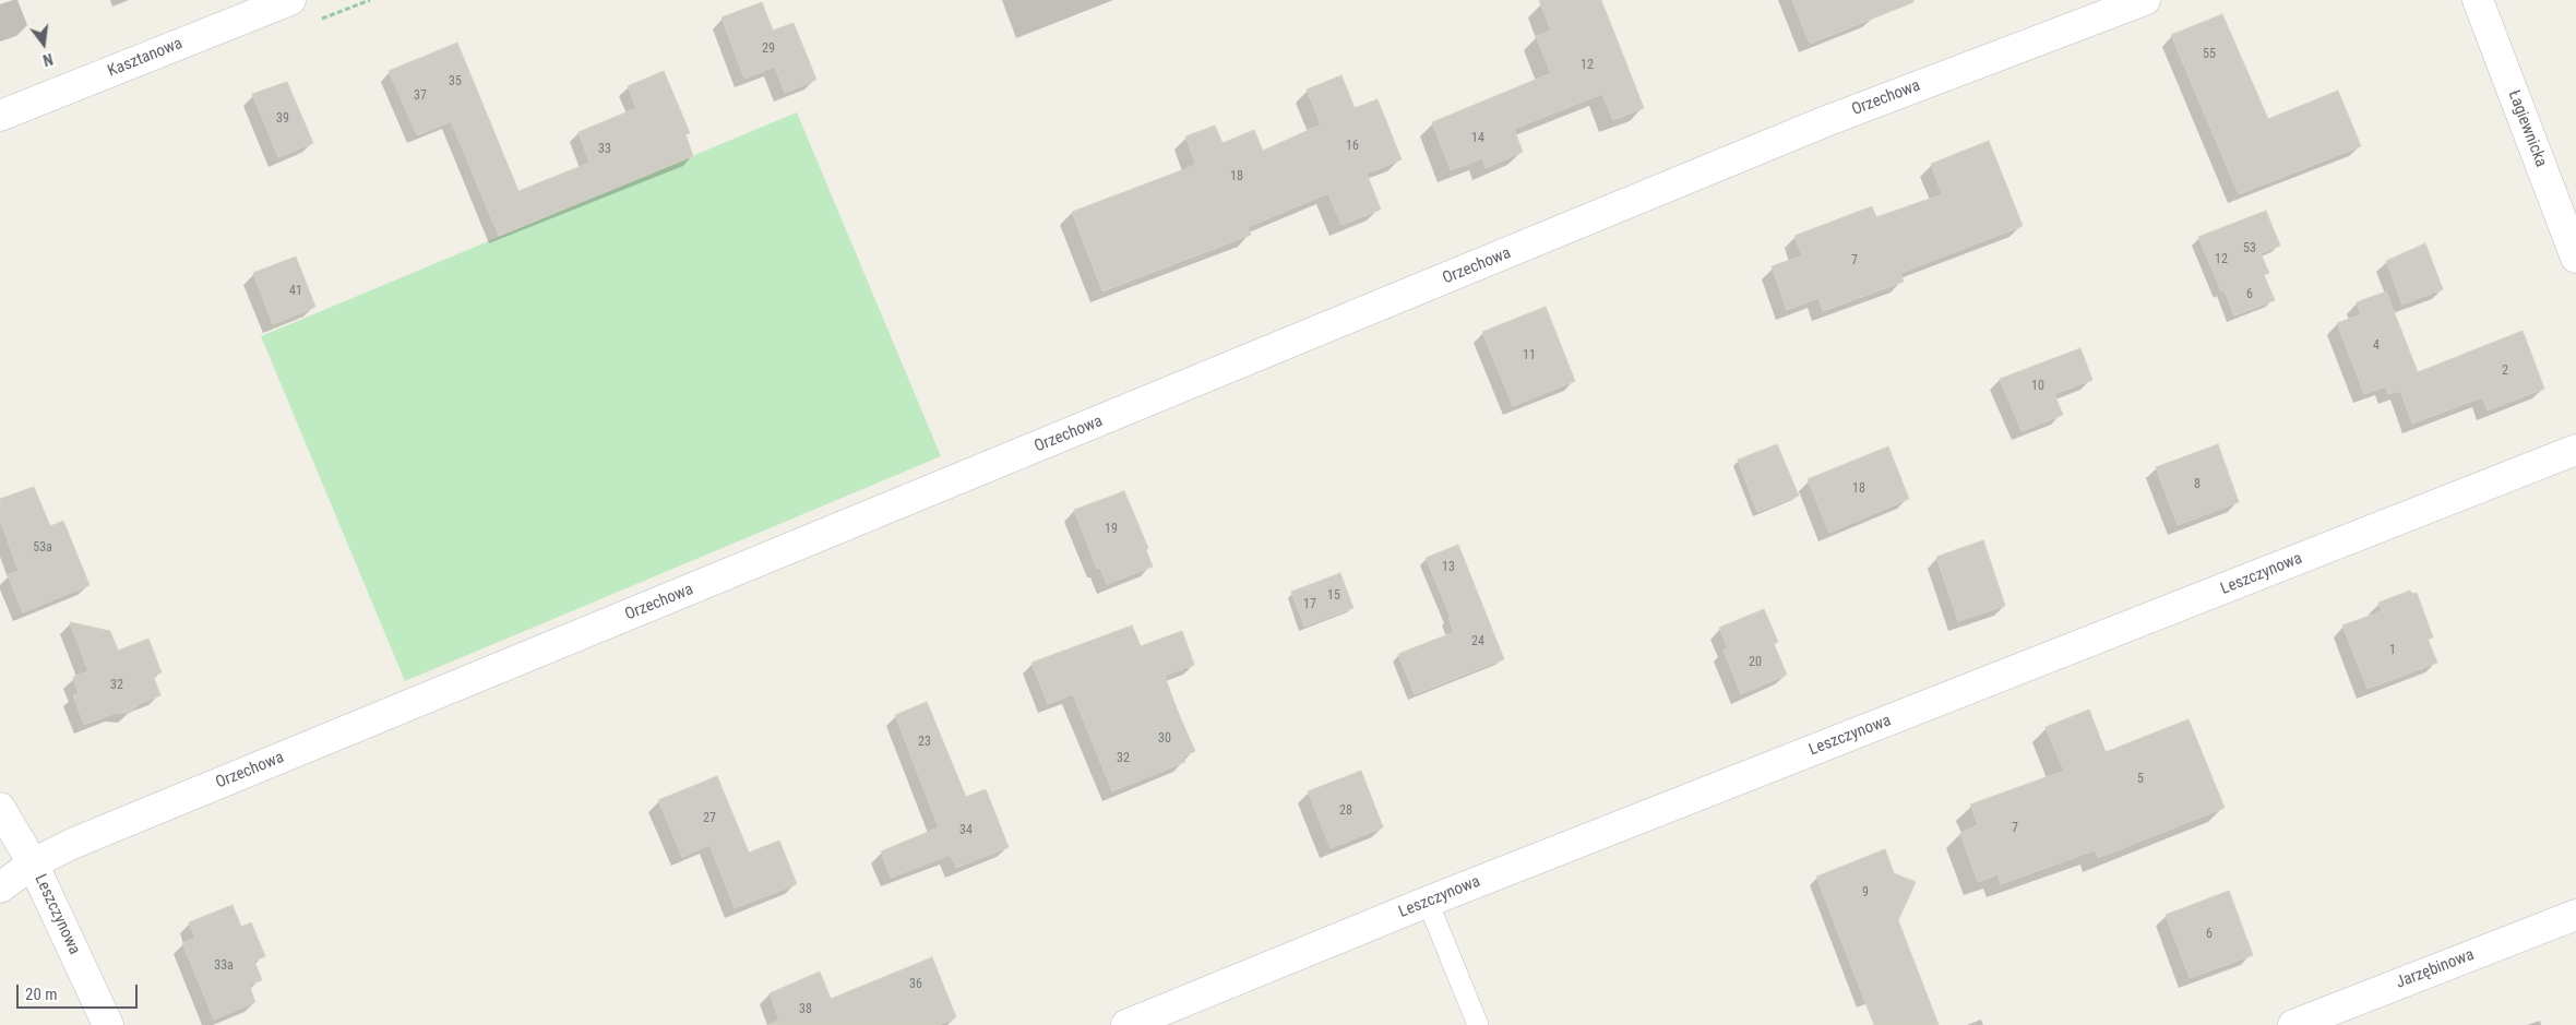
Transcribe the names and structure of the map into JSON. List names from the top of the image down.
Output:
{
  "streets": {
    "street": [
      "Kasztanowa",
      "Orzechowa",
      "Łagiewnicka",
      "Leszczynowa",
      "Jarzębinowa"
    ]
  },
  "crossings": [
    ["Orzechowa", "Leszczynowa"]
  ],
  "house_numbers": [
    "29",
    "55",
    "12",
    "35",
    "37",
    "39",
    "14",
    "16",
    "33",
    "18",
    "53",
    "12",
    "7",
    "41",
    "6",
    "4",
    "11",
    "2",
    "10",
    "8",
    "18",
    "19",
    "53a",
    "13",
    "15",
    "17",
    "24",
    "1",
    "20",
    "32",
    "30",
    "23",
    "32",
    "5",
    "28",
    "27",
    "7",
    "34",
    "9",
    "6",
    "33a",
    "36",
    "38"
  ],
  "scale_bar": "20 m",
  "north": "bottom"
}
